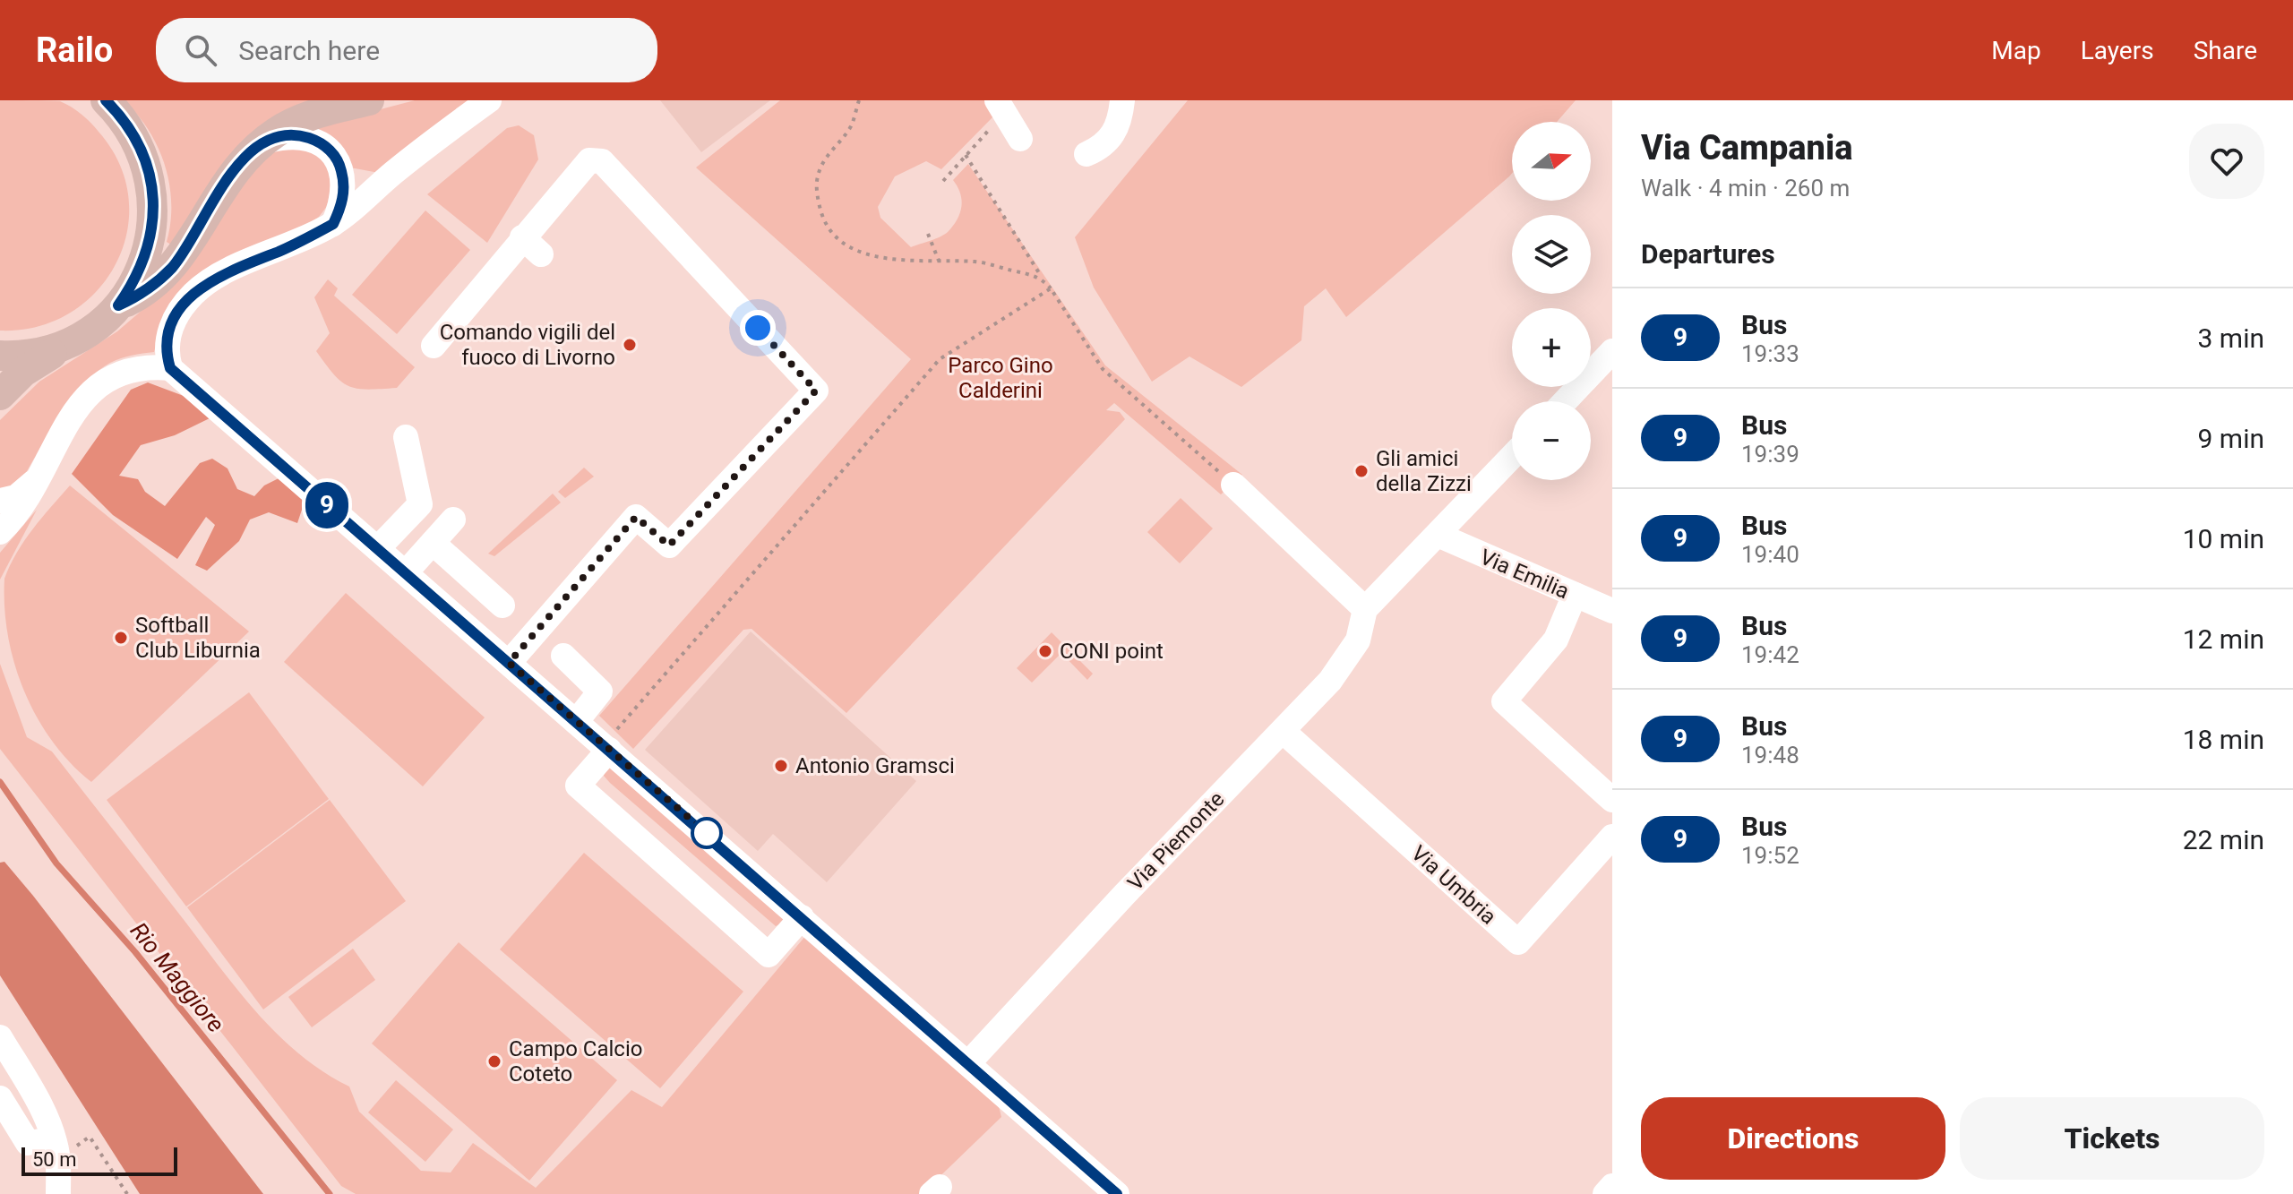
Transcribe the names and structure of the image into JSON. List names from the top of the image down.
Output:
{
  "streets": {
    "street": ["Via Emilia", "Via Piemonte", "Via Umbria"]
  },
  "crossings": [
    ["Via Emilia", "Via Piemonte"],
    ["Via Piemonte", "Via Umbria"]
  ],
  "water": ["Rio Maggiore"],
  "parks": ["Parco Gino Calderini"],
  "places": [
    "Comando vigili del fuoco di Livorno",
    "Gli amici della Zizzi",
    "Softball Club Liburnia",
    "CONI point",
    "Antonio Gramsci",
    "Campo Calcio Coteto"
  ],
  "lines": ["bus line 9"],
  "scale_bar": "50 m",
  "north": "right",
  "page": {
    "header": "Railo",
    "search": "Search here",
    "nav": ["Map", "Layers", "Share"],
    "on_map": "9",
    "heading": [
      ["Via Campania", "Walk · 4 min · 260 m"],
      "Departures"
    ],
    "map_buttons": ["+", "−"],
    "list": [
      {
        "mark": "9",
        "name": "Bus",
        "note": "19:33",
        "value": "3 min"
      },
      {
        "mark": "9",
        "name": "Bus",
        "note": "19:39",
        "value": "9 min"
      },
      {
        "mark": "9",
        "name": "Bus",
        "note": "19:40",
        "value": "10 min"
      },
      {
        "mark": "9",
        "name": "Bus",
        "note": "19:42",
        "value": "12 min"
      },
      {
        "mark": "9",
        "name": "Bus",
        "note": "19:48",
        "value": "18 min"
      },
      {
        "mark": "9",
        "name": "Bus",
        "note": "19:52",
        "value": "22 min"
      }
    ],
    "buttons": ["Directions", "Tickets"],
    "scale": "50 m"
  }
}
